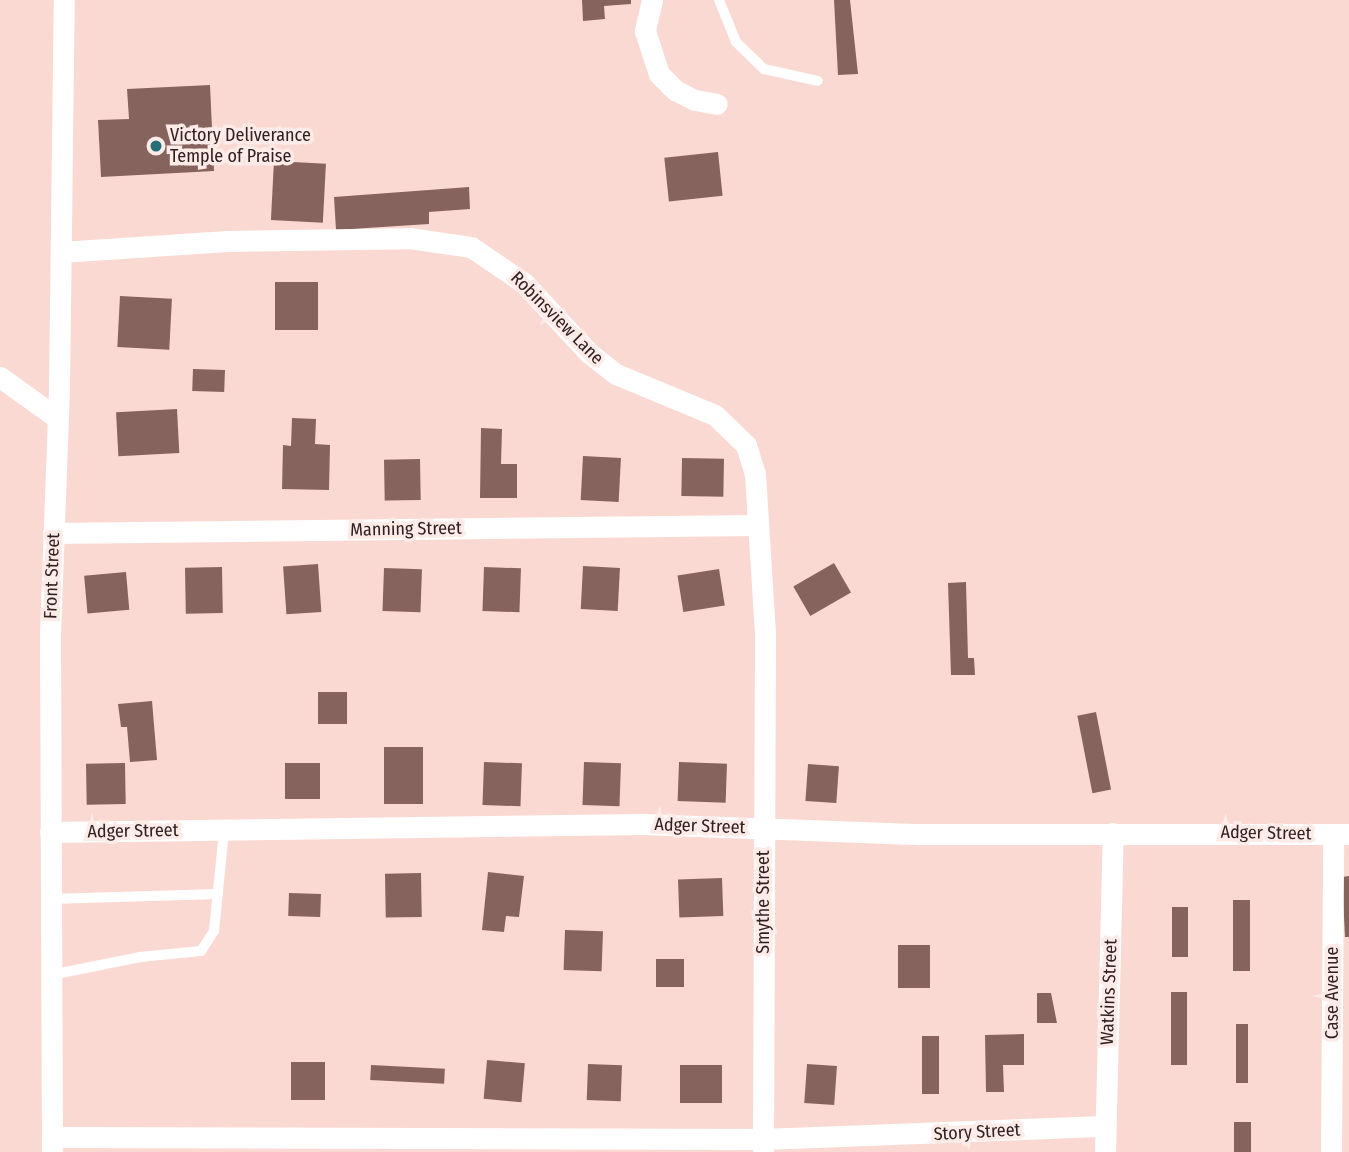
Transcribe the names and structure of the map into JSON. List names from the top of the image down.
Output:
{
  "streets": {
    "street": [
      "Robinsview Lane",
      "Manning Street",
      "Front Street",
      "Adger Street",
      "Smythe Street",
      "Watkins Street",
      "Case Avenue",
      "Story Street"
    ]
  },
  "crossings": [
    ["Robinsview Lane", "Manning Street"],
    ["Robinsview Lane", "Front Street"],
    ["Robinsview Lane", "Smythe Street"],
    ["Manning Street", "Front Street"],
    ["Manning Street", "Smythe Street"],
    ["Front Street", "Adger Street"],
    ["Front Street", "Story Street"],
    ["Adger Street", "Smythe Street"],
    ["Adger Street", "Watkins Street"],
    ["Adger Street", "Case Avenue"],
    ["Smythe Street", "Story Street"],
    ["Watkins Street", "Story Street"]
  ],
  "places": ["Victory Deliverance Temple of Praise"]
}
